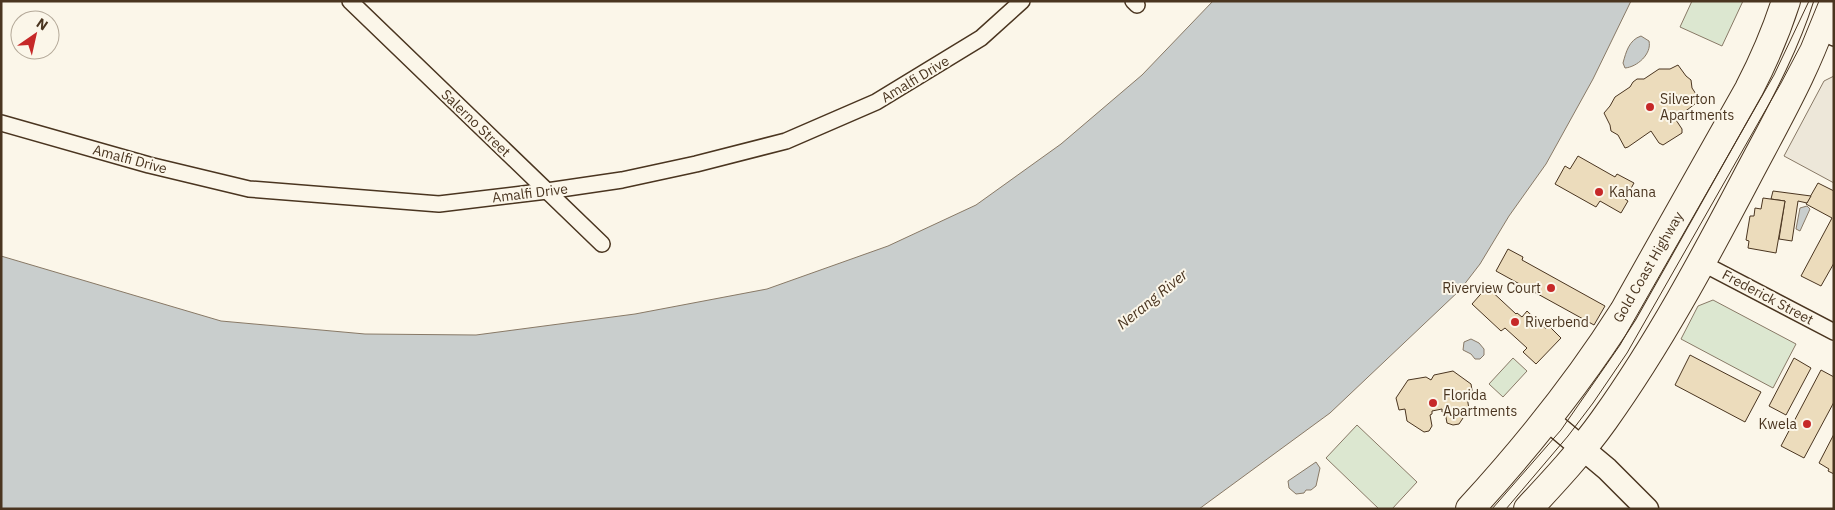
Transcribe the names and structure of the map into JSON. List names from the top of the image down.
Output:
{
  "streets": {
    "highway": ["Gold Coast Highway"],
    "street": ["Amalfi Drive", "Salerno Street", "Frederick Street"]
  },
  "crossings": [
    ["Amalfi Drive", "Salerno Street"]
  ],
  "water": ["Nerang River"],
  "places": [
    "Silverton Apartments",
    "Kahana",
    "Riverview Court",
    "Riverbend",
    "Florida Apartments",
    "Kwela"
  ],
  "north": "top right"
}
